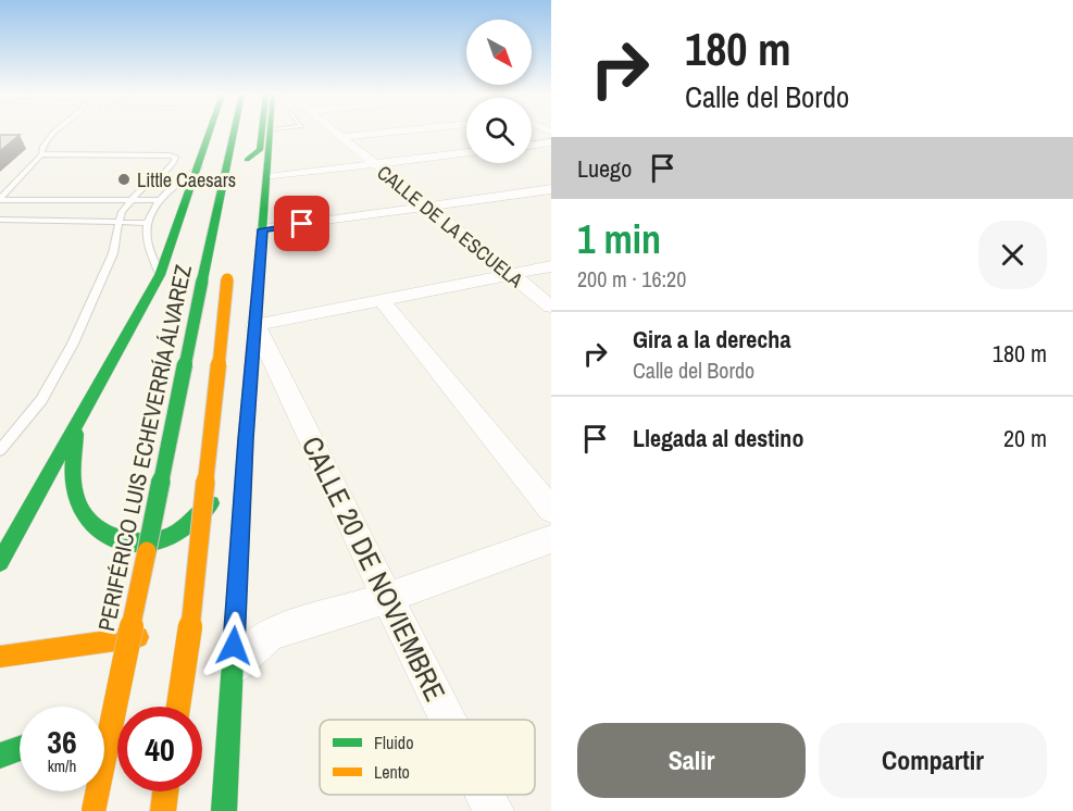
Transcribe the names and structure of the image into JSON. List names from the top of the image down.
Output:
{
  "streets": {
    "main road": ["PERIFÉRICO LUIS ECHEVERRÍA ÁLVAREZ"],
    "street": ["CALLE DE LA ESCUELA", "CALLE 20 DE NOVIEMBRE"]
  },
  "places": ["Little Caesars"],
  "legend": ["Fluido", "Lento"],
  "north": "bottom right",
  "page": {
    "turn": ["180 m", "Calle del Bordo"],
    "then": "Luego",
    "heading": ["1 min", "200 m · 16:20"],
    "list": [
      {
        "name": "Gira a la derecha",
        "note": "Calle del Bordo",
        "value": "180 m"
      },
      {
        "name": "Llegada al destino",
        "value": "20 m"
      }
    ],
    "speed": "36 km/h",
    "limit": "40",
    "buttons": ["Salir", "Compartir"]
  }
}
